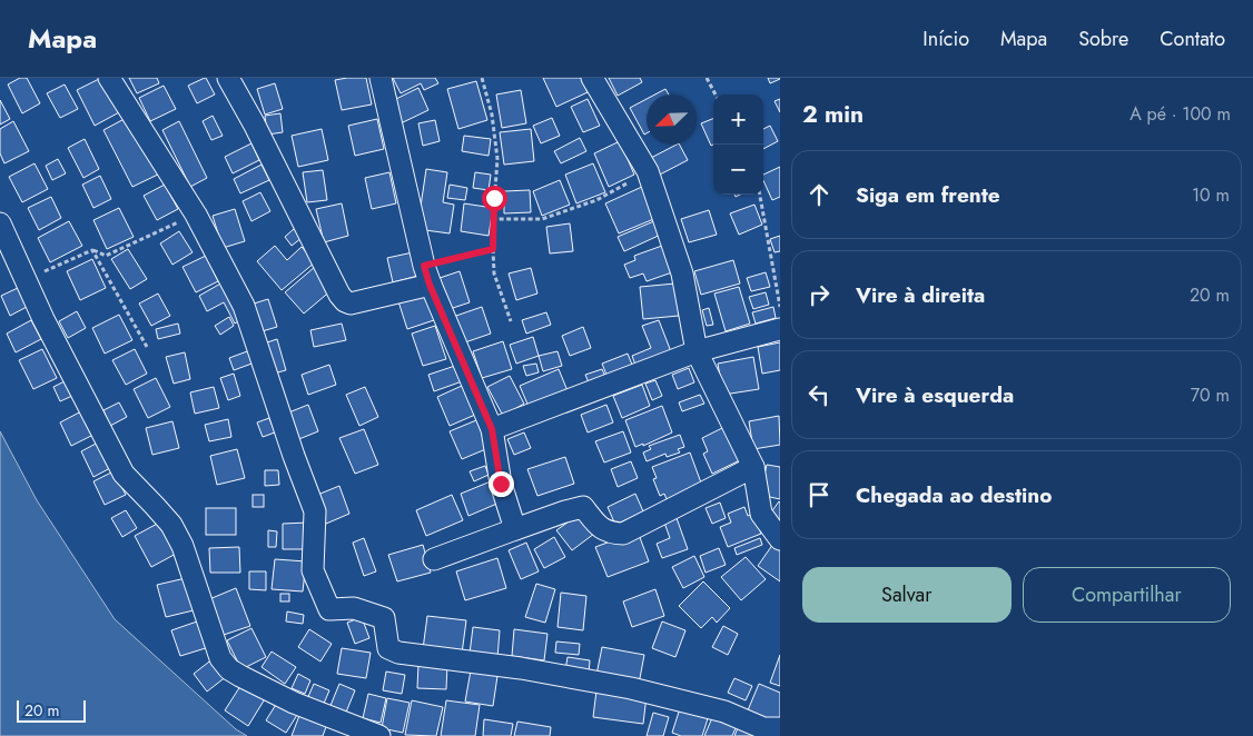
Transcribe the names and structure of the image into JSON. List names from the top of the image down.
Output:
{
  "scale_bar": "20 m",
  "north": "bottom left",
  "page": {
    "header": "Mapa",
    "nav": [
      "Início",
      "Mapa",
      "Sobre",
      "Contato"
    ],
    "heading": ["2 min", "A pé · 100 m"],
    "map_buttons": ["+", "−"],
    "list": [
      ["Siga em frente", "10 m"],
      ["Vire à direita", "20 m"],
      ["Vire à esquerda", "70 m"],
      "Chegada ao destino"
    ],
    "buttons": ["Salvar", "Compartilhar"],
    "scale": "20 m"
  }
}
